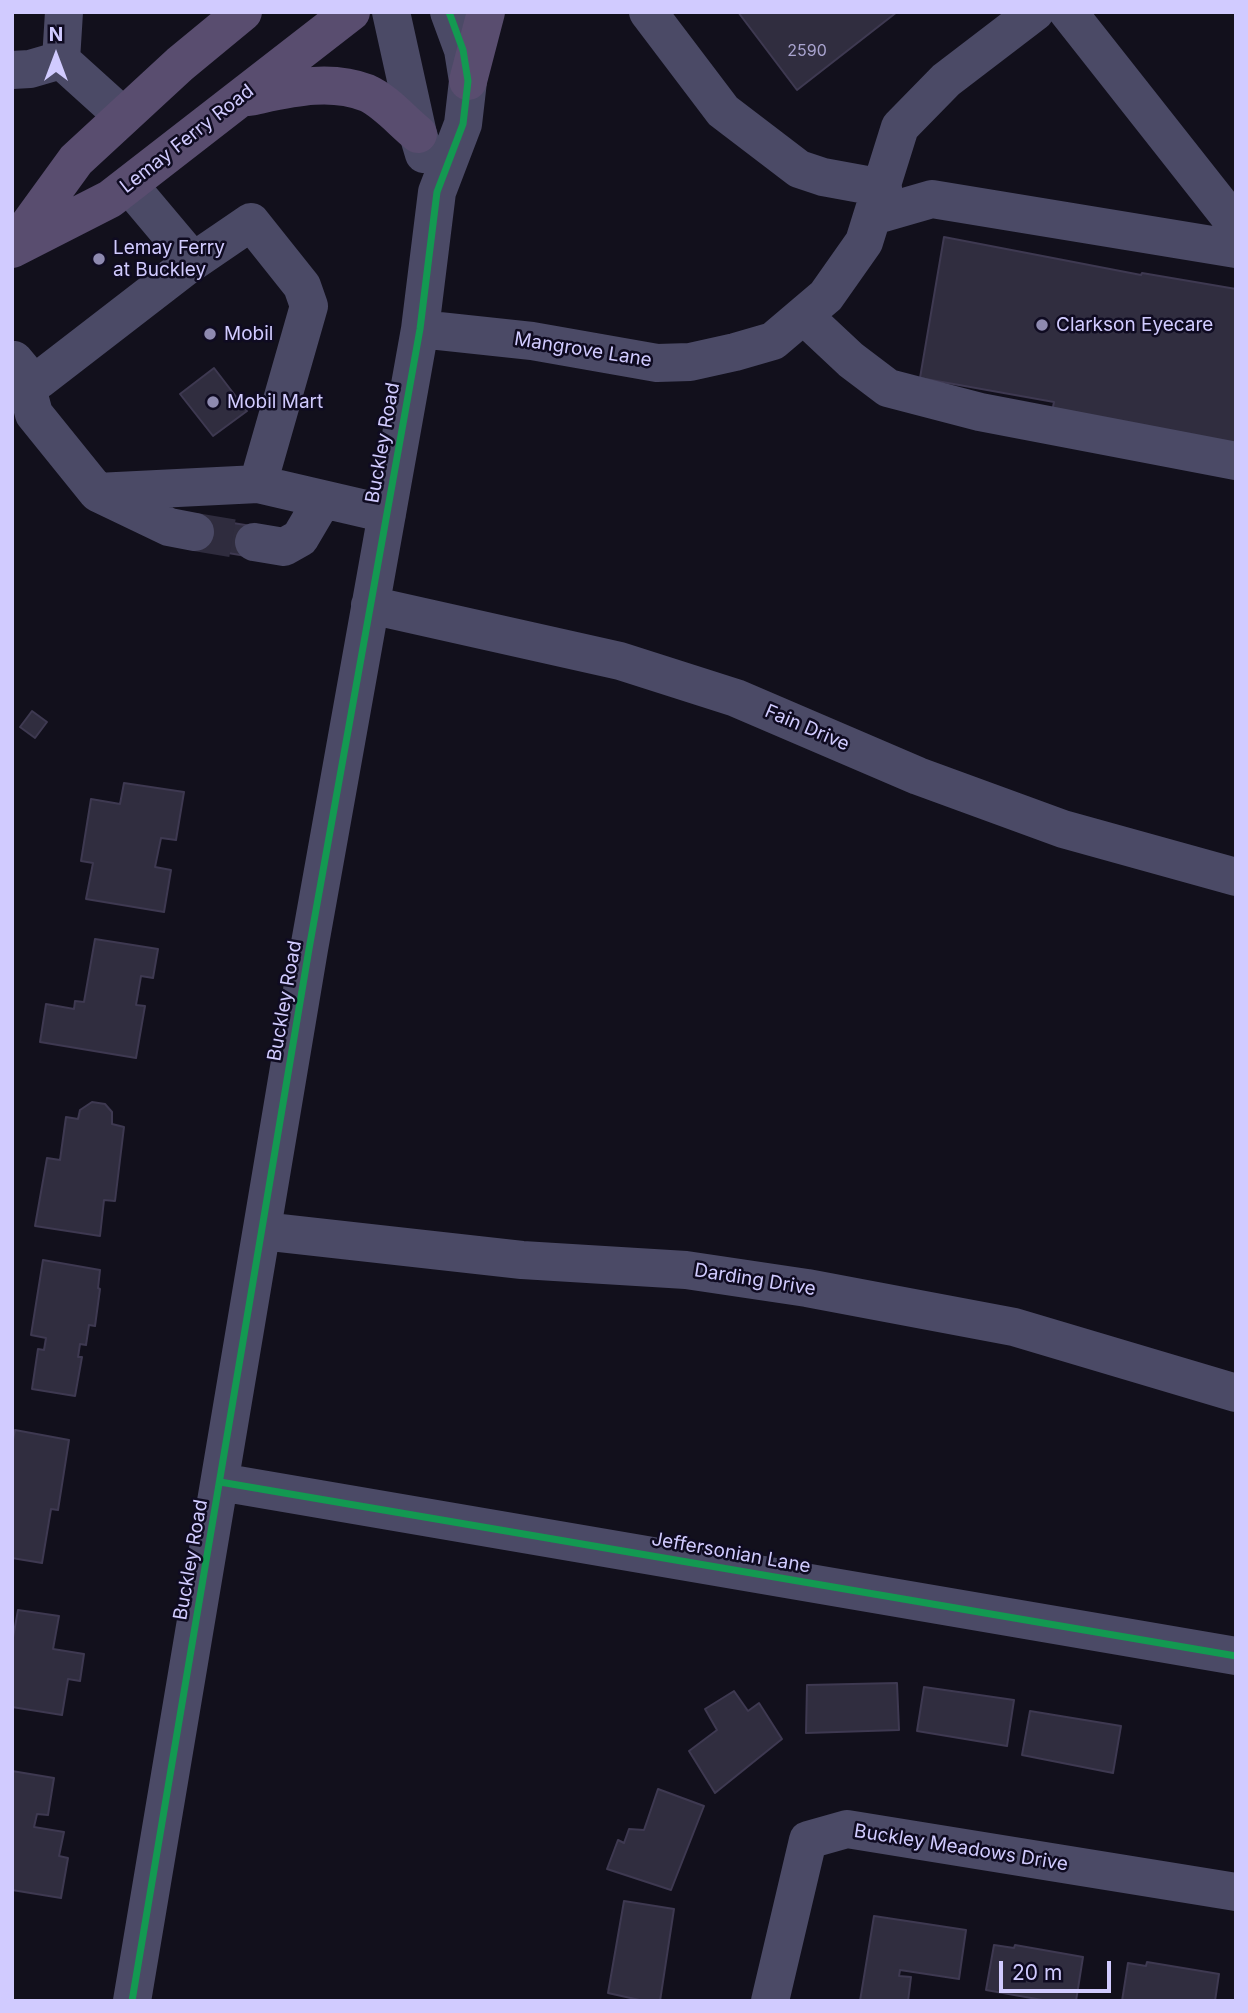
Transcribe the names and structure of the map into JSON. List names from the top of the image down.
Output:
{
  "streets": {
    "main road": ["Lemay Ferry Road"],
    "street": [
      "Mangrove Lane",
      "Buckley Road",
      "Fain Drive",
      "Darding Drive",
      "Jeffersonian Lane",
      "Buckley Meadows Drive"
    ]
  },
  "crossings": [
    ["Mangrove Lane", "Buckley Road"],
    ["Buckley Road", "Fain Drive"],
    ["Buckley Road", "Darding Drive"],
    ["Buckley Road", "Jeffersonian Lane"]
  ],
  "places": [
    "Lemay Ferry at Buckley",
    "Clarkson Eyecare",
    "Mobil",
    "Mobil Mart"
  ],
  "house_numbers": ["2590"],
  "scale_bar": "20 m",
  "north": "top"
}
